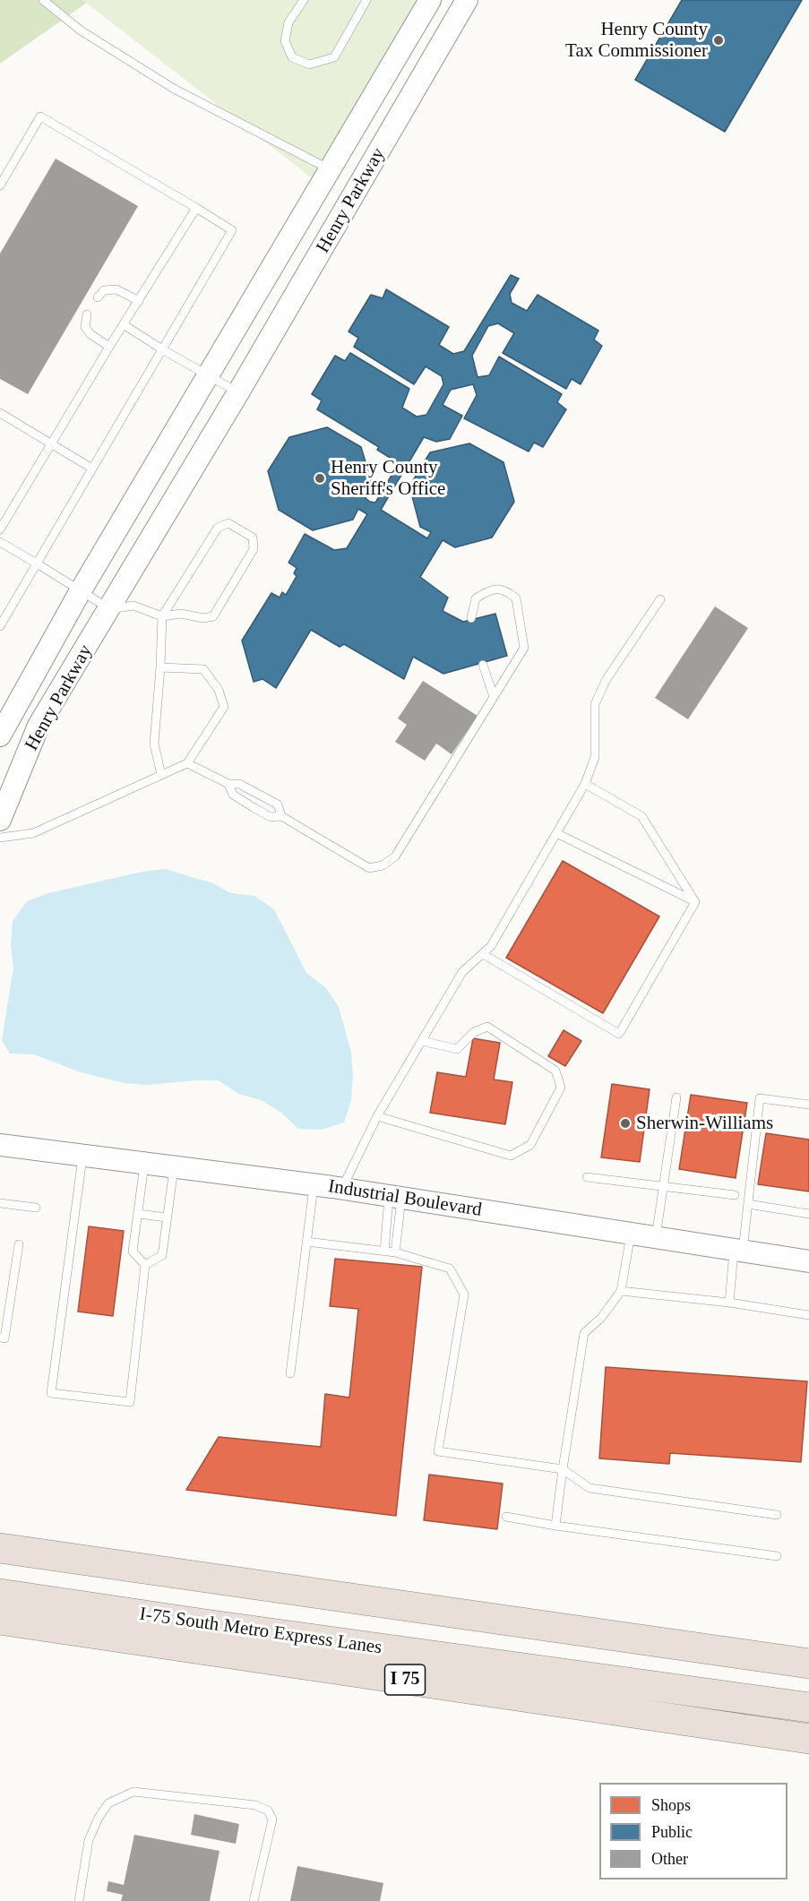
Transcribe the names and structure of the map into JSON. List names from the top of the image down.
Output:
{
  "streets": {
    "highway": ["I-75 South Metro Express Lanes", "I 75"],
    "street": ["Henry Parkway", "Industrial Boulevard"]
  },
  "places": ["Henry County Tax Commissioner", "Henry County Sheriff's Office", "Sherwin-Williams"],
  "legend": ["Shops", "Public", "Other"]
}
